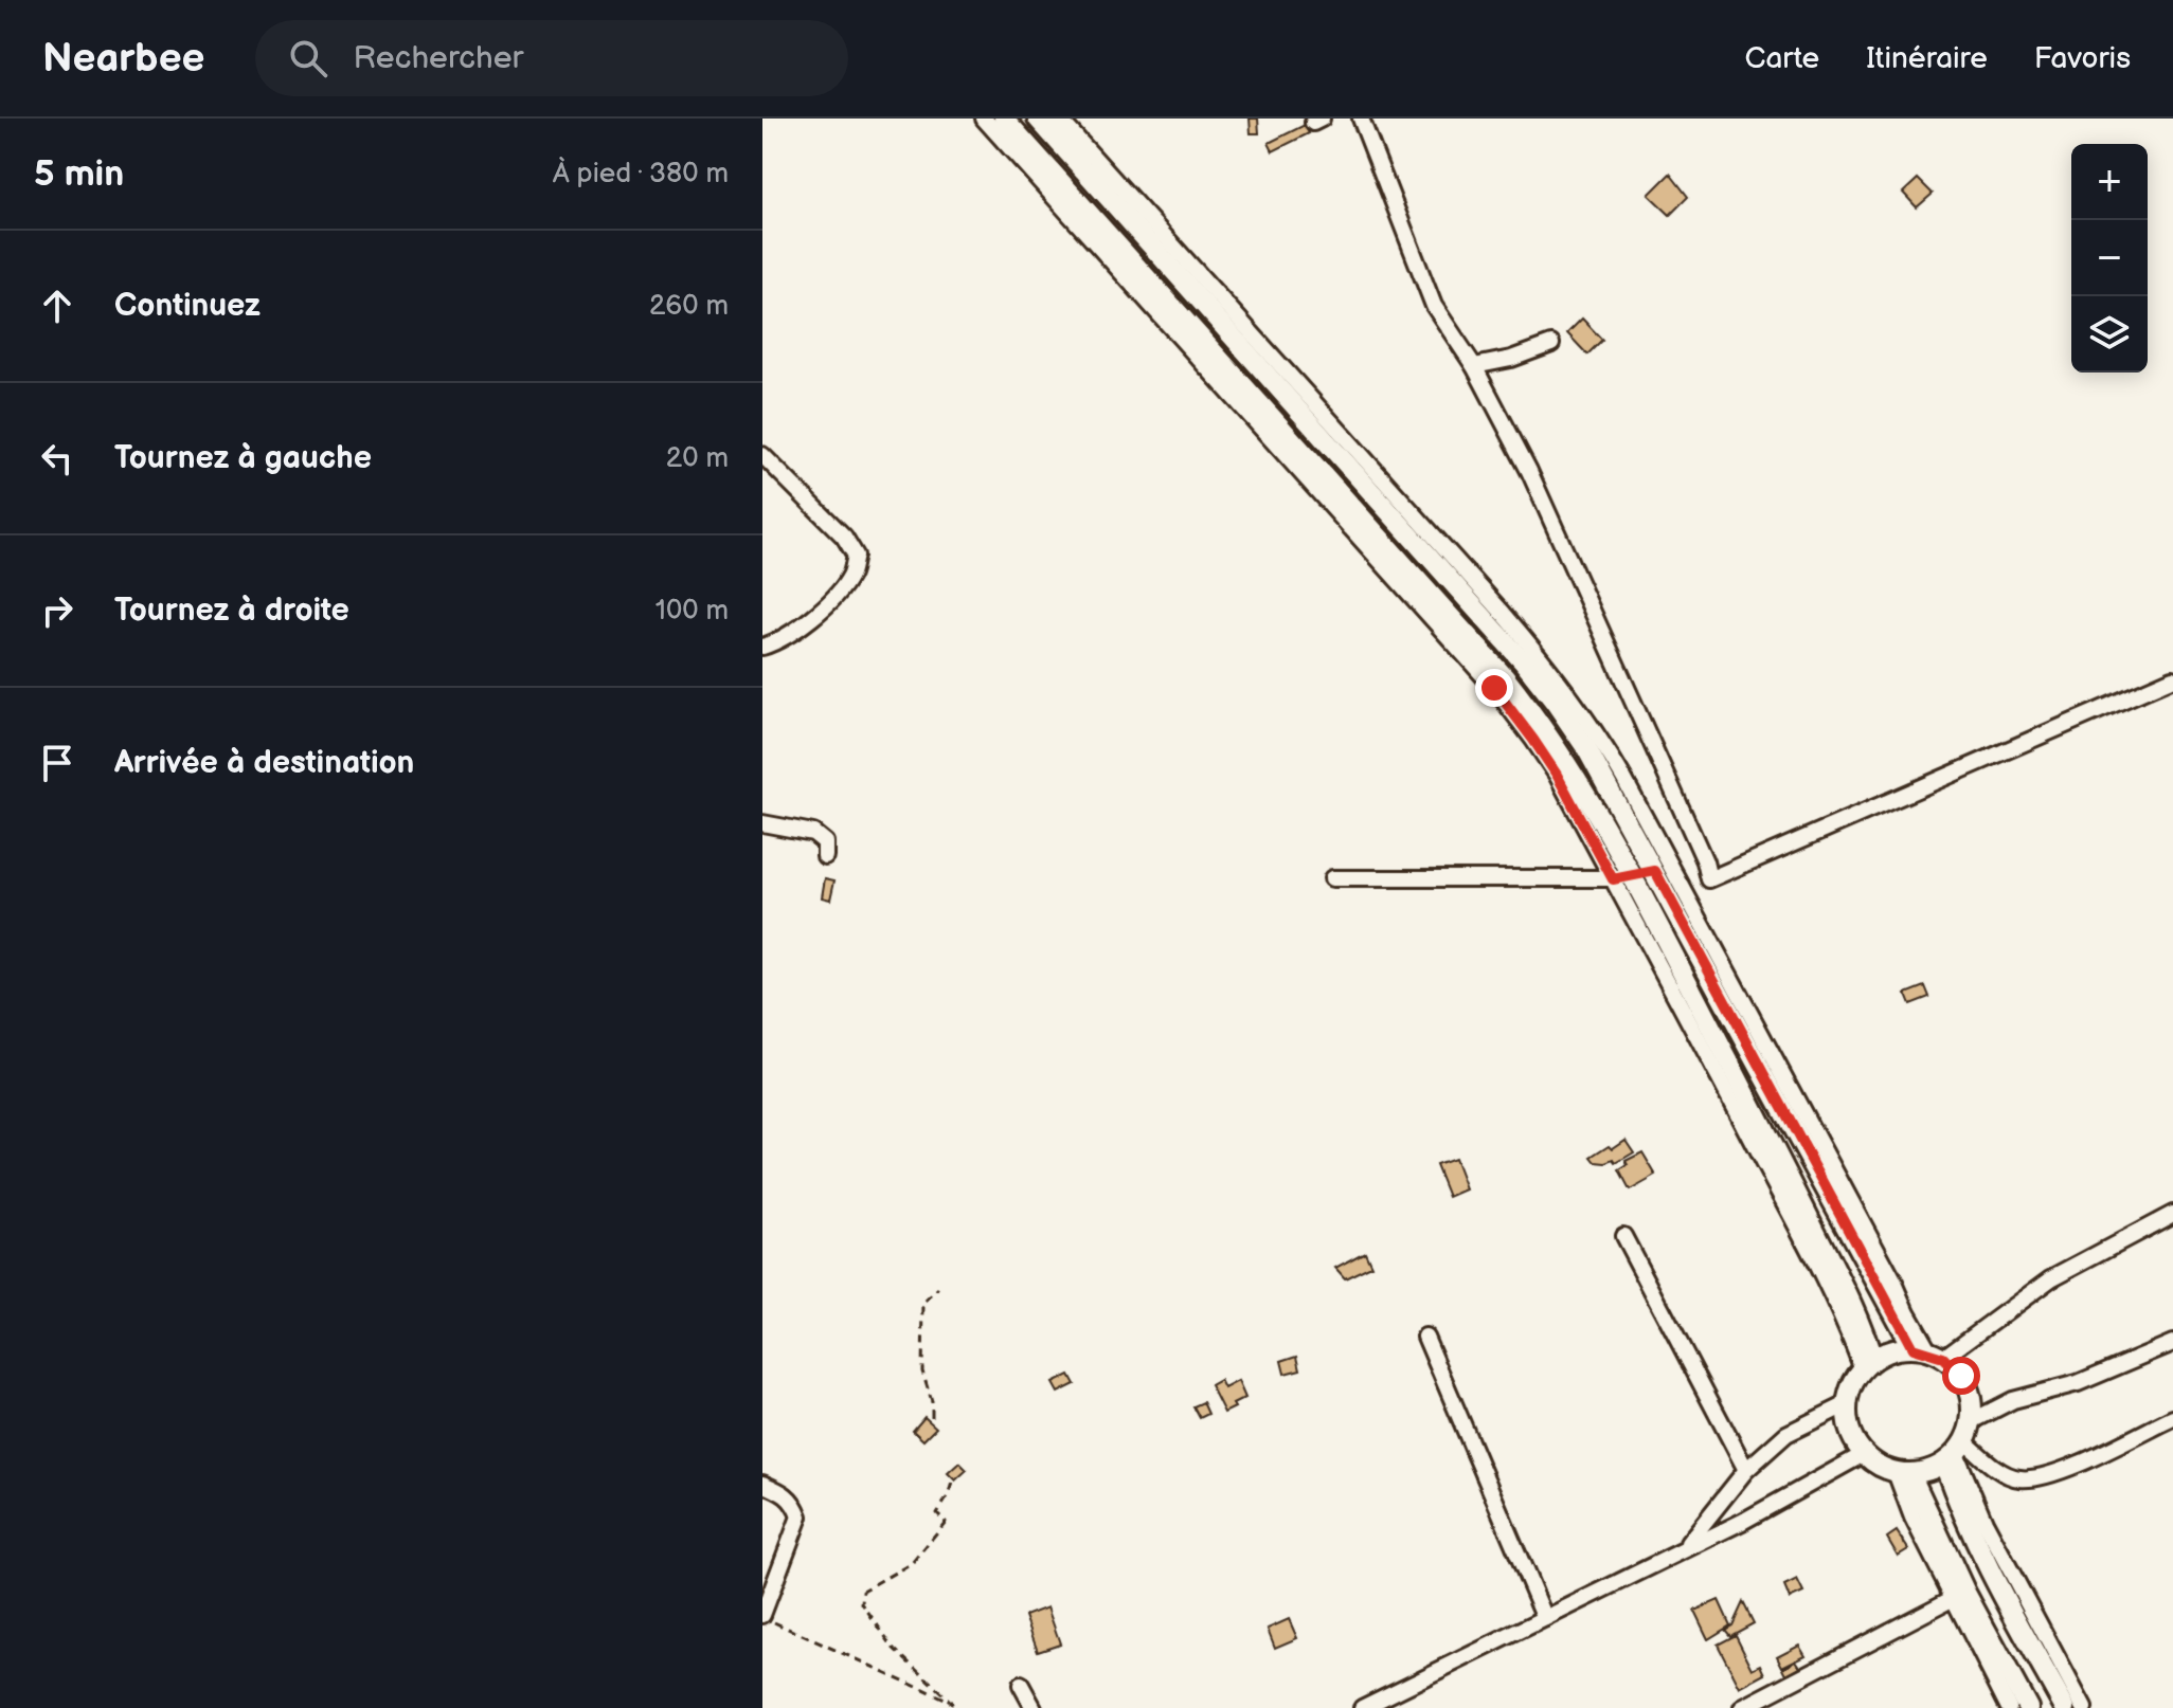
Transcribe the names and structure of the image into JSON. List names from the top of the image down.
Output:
{
  "page": {
    "header": "Nearbee",
    "search": "Rechercher",
    "nav": ["Carte", "Itinéraire", "Favoris"],
    "heading": ["5 min", "À pied · 380 m"],
    "map_buttons": ["+", "−"],
    "list": [
      ["Continuez", "260 m"],
      ["Tournez à gauche", "20 m"],
      ["Tournez à droite", "100 m"],
      "Arrivée à destination"
    ]
  }
}
